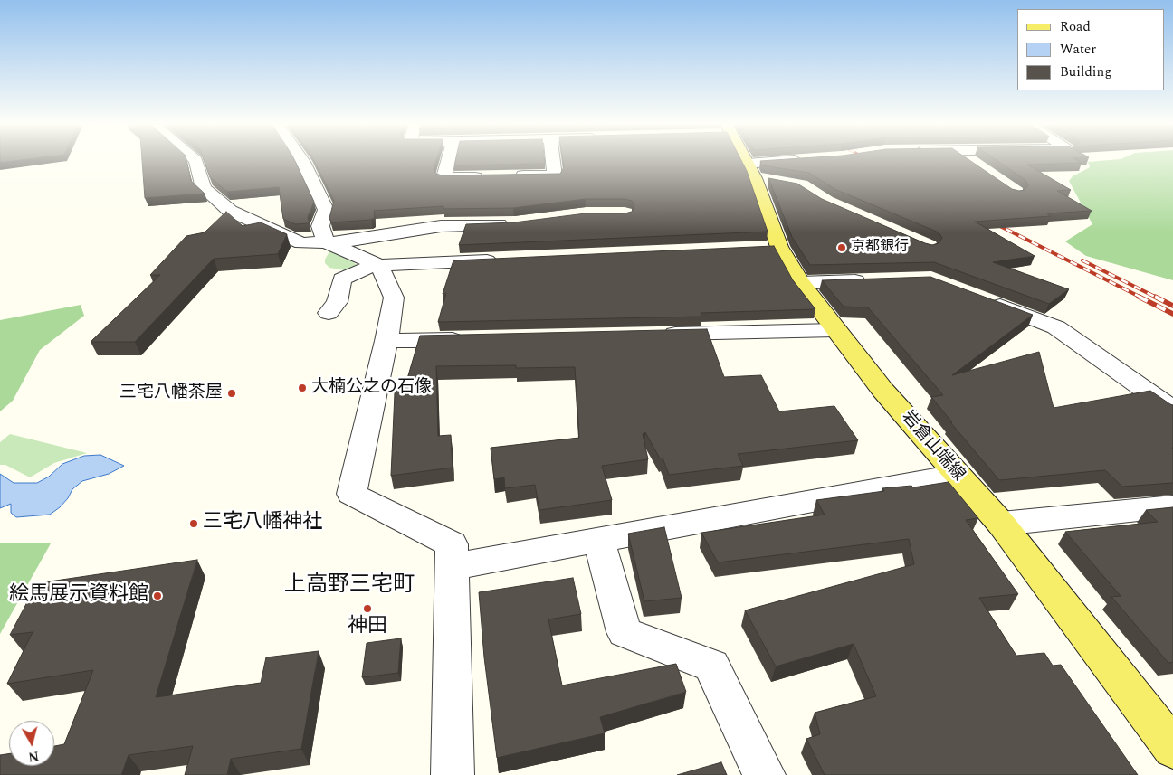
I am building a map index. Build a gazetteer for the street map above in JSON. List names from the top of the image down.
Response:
{
  "streets": {
    "main road": ["岩倉山端線"]
  },
  "districts": ["上高野三宅町"],
  "places": [
    "京都銀行",
    "大楠公之の石像",
    "三宅八幡茶屋",
    "三宅八幡神社",
    "絵馬展示資料館",
    "神田"
  ],
  "legend": ["Road", "Water", "Building"],
  "north": "bottom"
}
